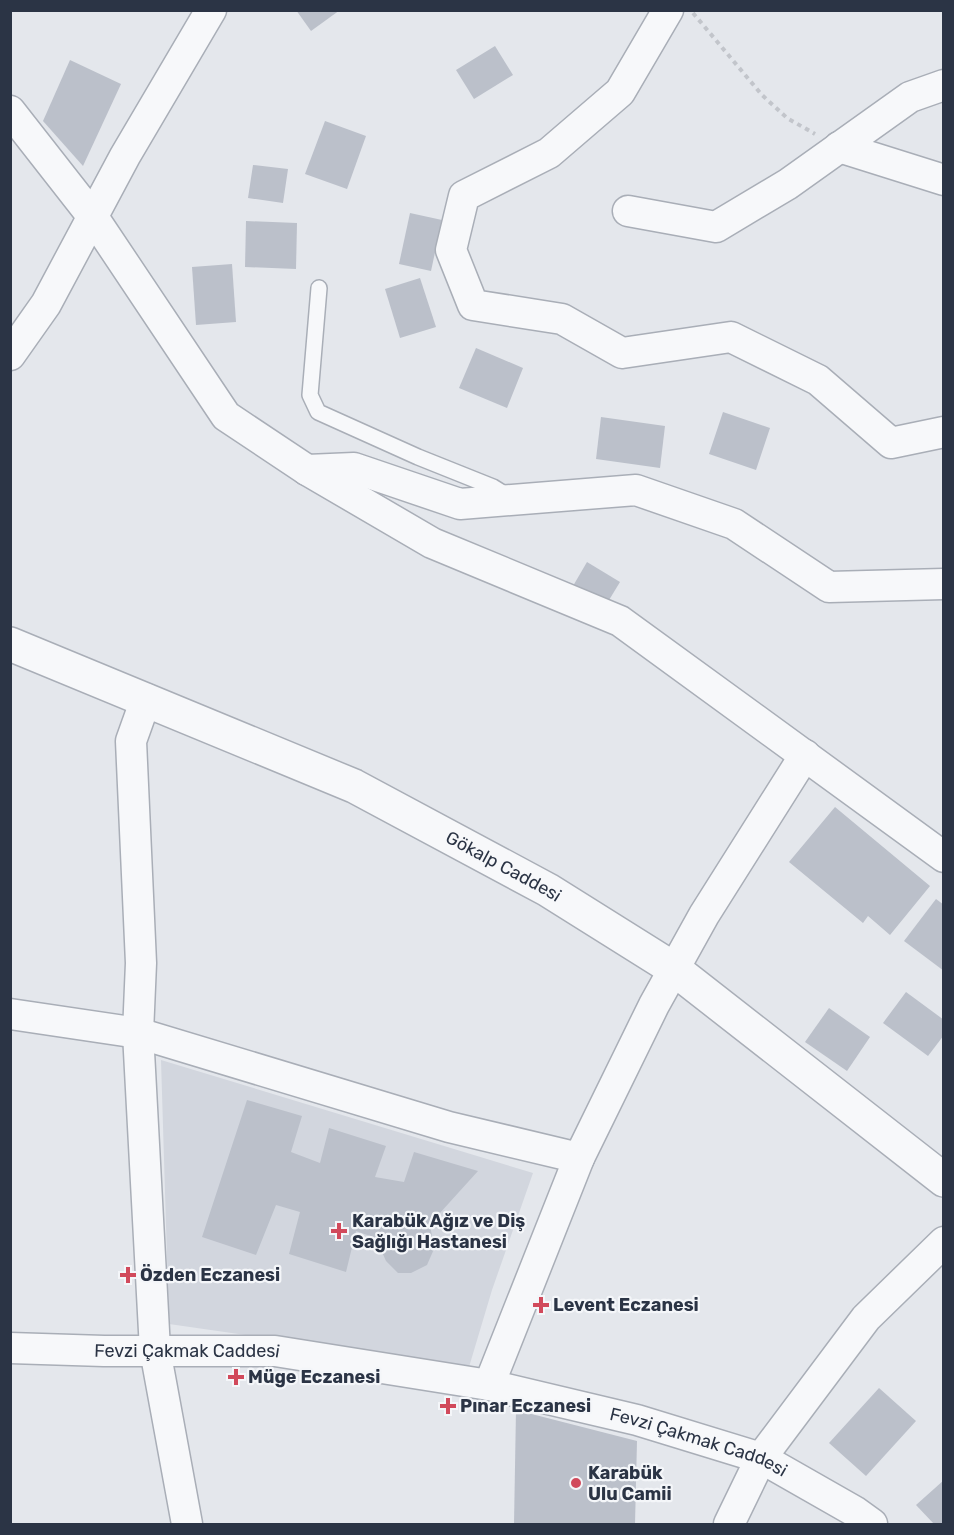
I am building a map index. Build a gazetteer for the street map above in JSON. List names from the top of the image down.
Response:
{
  "streets": {
    "street": ["Gökalp Caddesi", "Fevzi Çakmak Caddesi"]
  },
  "places": {
    "health": [
      "Karabük Ağız ve Diş Sağlığı Hastanesi",
      "Özden Eczanesi",
      "Levent Eczanesi",
      "Müge Eczanesi",
      "Pınar Eczanesi"
    ],
    "other": ["Karabük Ulu Camii"]
  }
}
